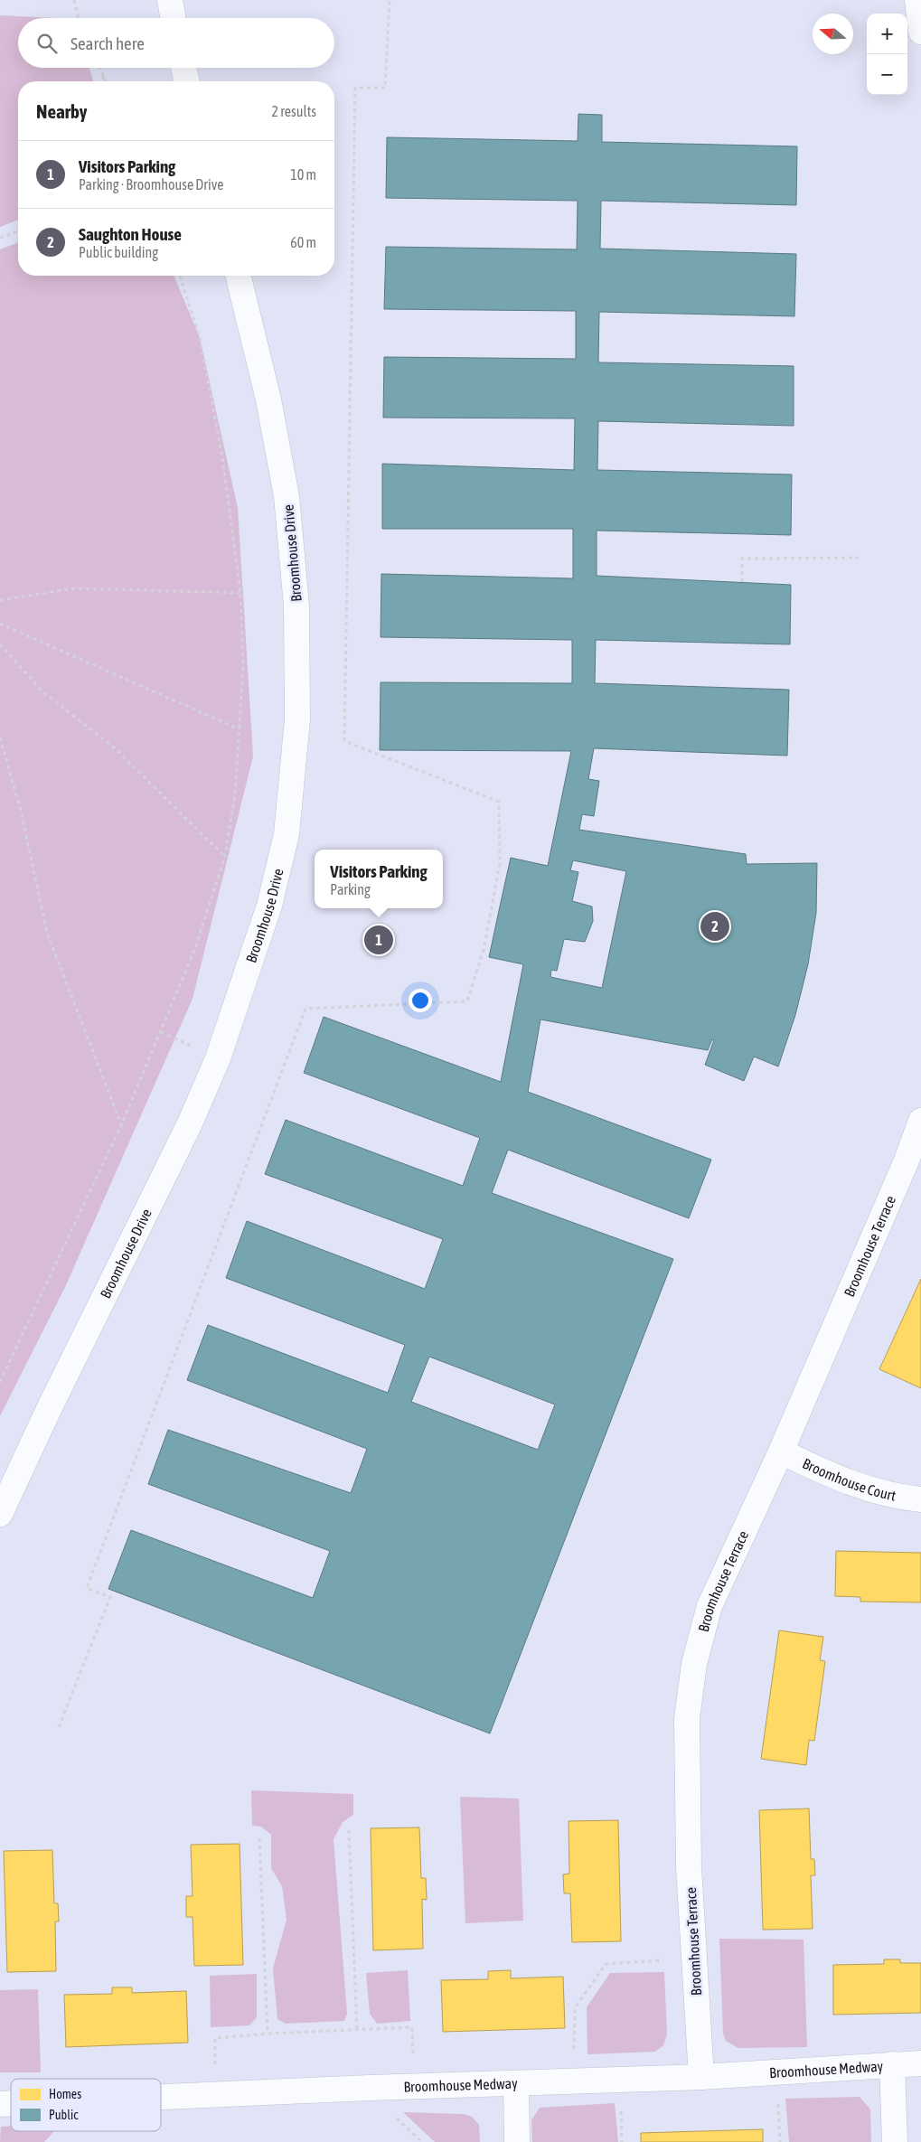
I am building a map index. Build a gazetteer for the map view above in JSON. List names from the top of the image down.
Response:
{
  "streets": {
    "street": [
      "Broomhouse Drive",
      "Broomhouse Terrace",
      "Broomhouse Court",
      "Broomhouse Medway"
    ]
  },
  "crossings": [
    ["Broomhouse Terrace", "Broomhouse Court"],
    ["Broomhouse Terrace", "Broomhouse Medway"]
  ],
  "legend": ["Homes", "Public"],
  "north": "left",
  "page": {
    "map_buttons": ["+", "−"],
    "search": "Search here",
    "heading": ["Nearby", "2 results"],
    "list": [
      {
        "mark": "1",
        "name": "Visitors Parking",
        "note": "Parking · Broomhouse Drive",
        "value": "10 m"
      },
      {
        "mark": "2",
        "name": "Saughton House",
        "note": "Public building",
        "value": "60 m"
      }
    ],
    "popup": ["Visitors Parking", "Parking"],
    "pins": ["2", "1"]
  }
}
